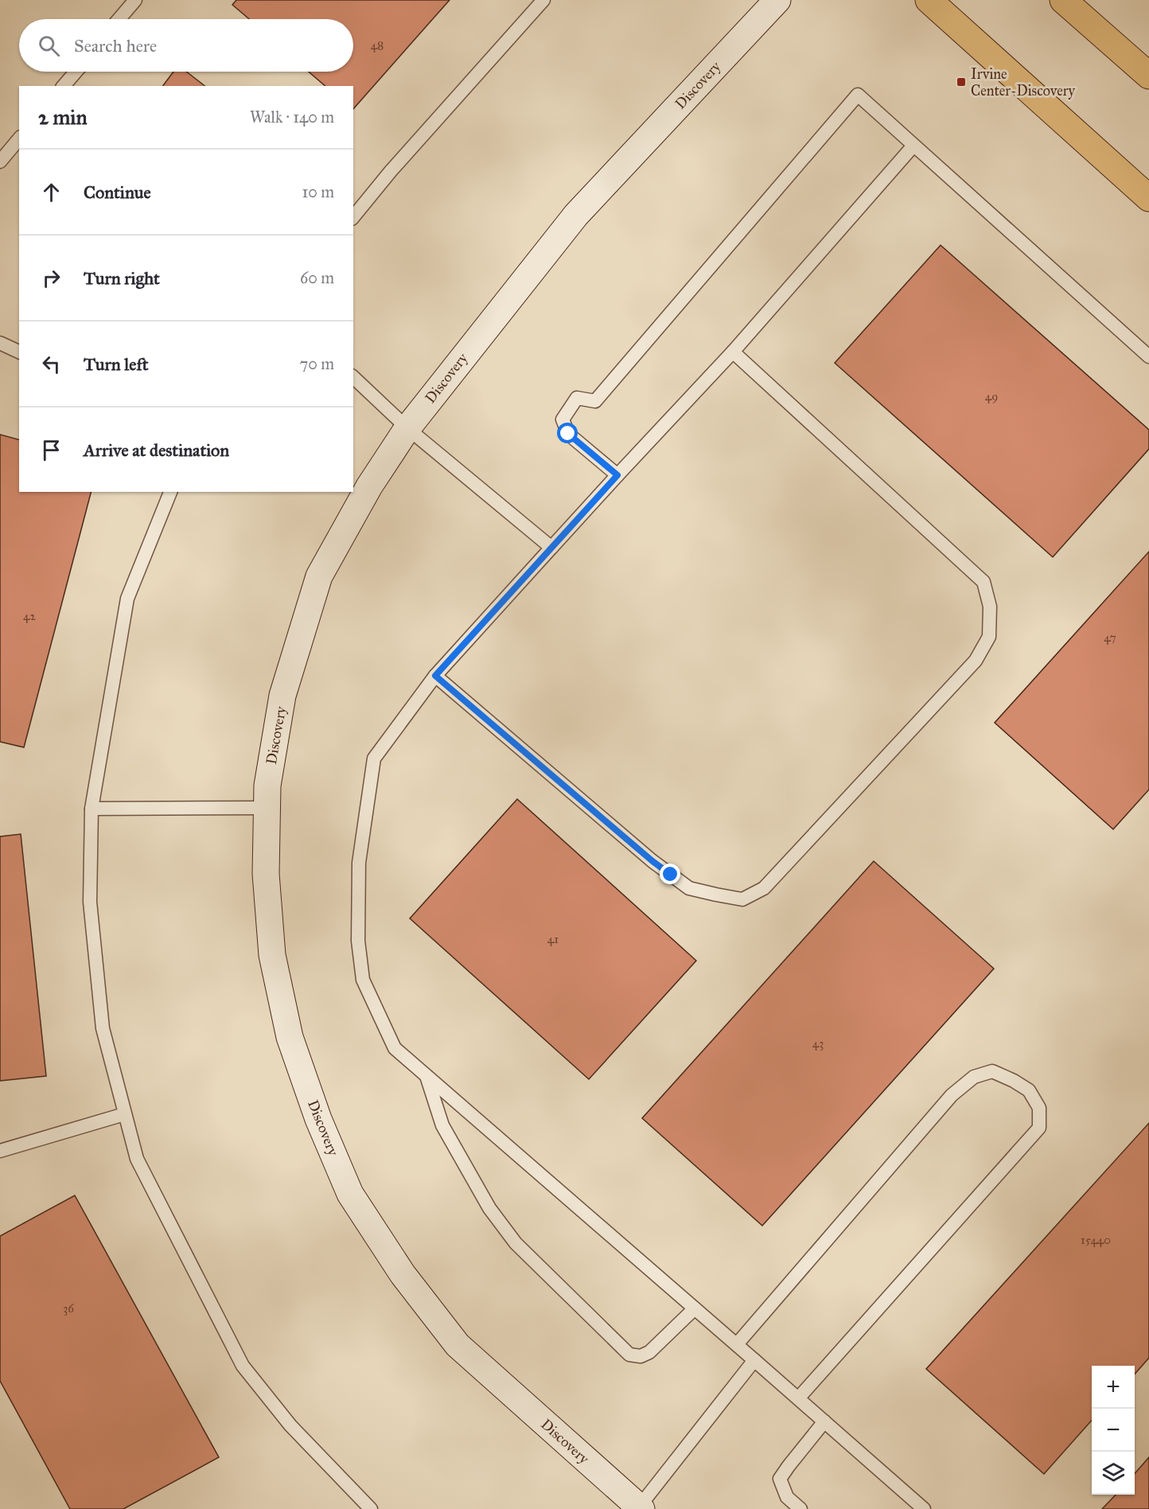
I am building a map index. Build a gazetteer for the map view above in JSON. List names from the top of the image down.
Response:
{
  "streets": {
    "street": ["Discovery"]
  },
  "places": {
    "transit": ["Irvine Center-Discovery"]
  },
  "house_numbers": [
    "48",
    "49",
    "42",
    "47",
    "41",
    "43",
    "15440",
    "36"
  ],
  "page": {
    "search": "Search here",
    "heading": ["2 min", "Walk · 140 m"],
    "list": [
      ["Continue", "10 m"],
      ["Turn right", "60 m"],
      ["Turn left", "70 m"],
      "Arrive at destination"
    ],
    "map_buttons": ["+", "−"]
  }
}
